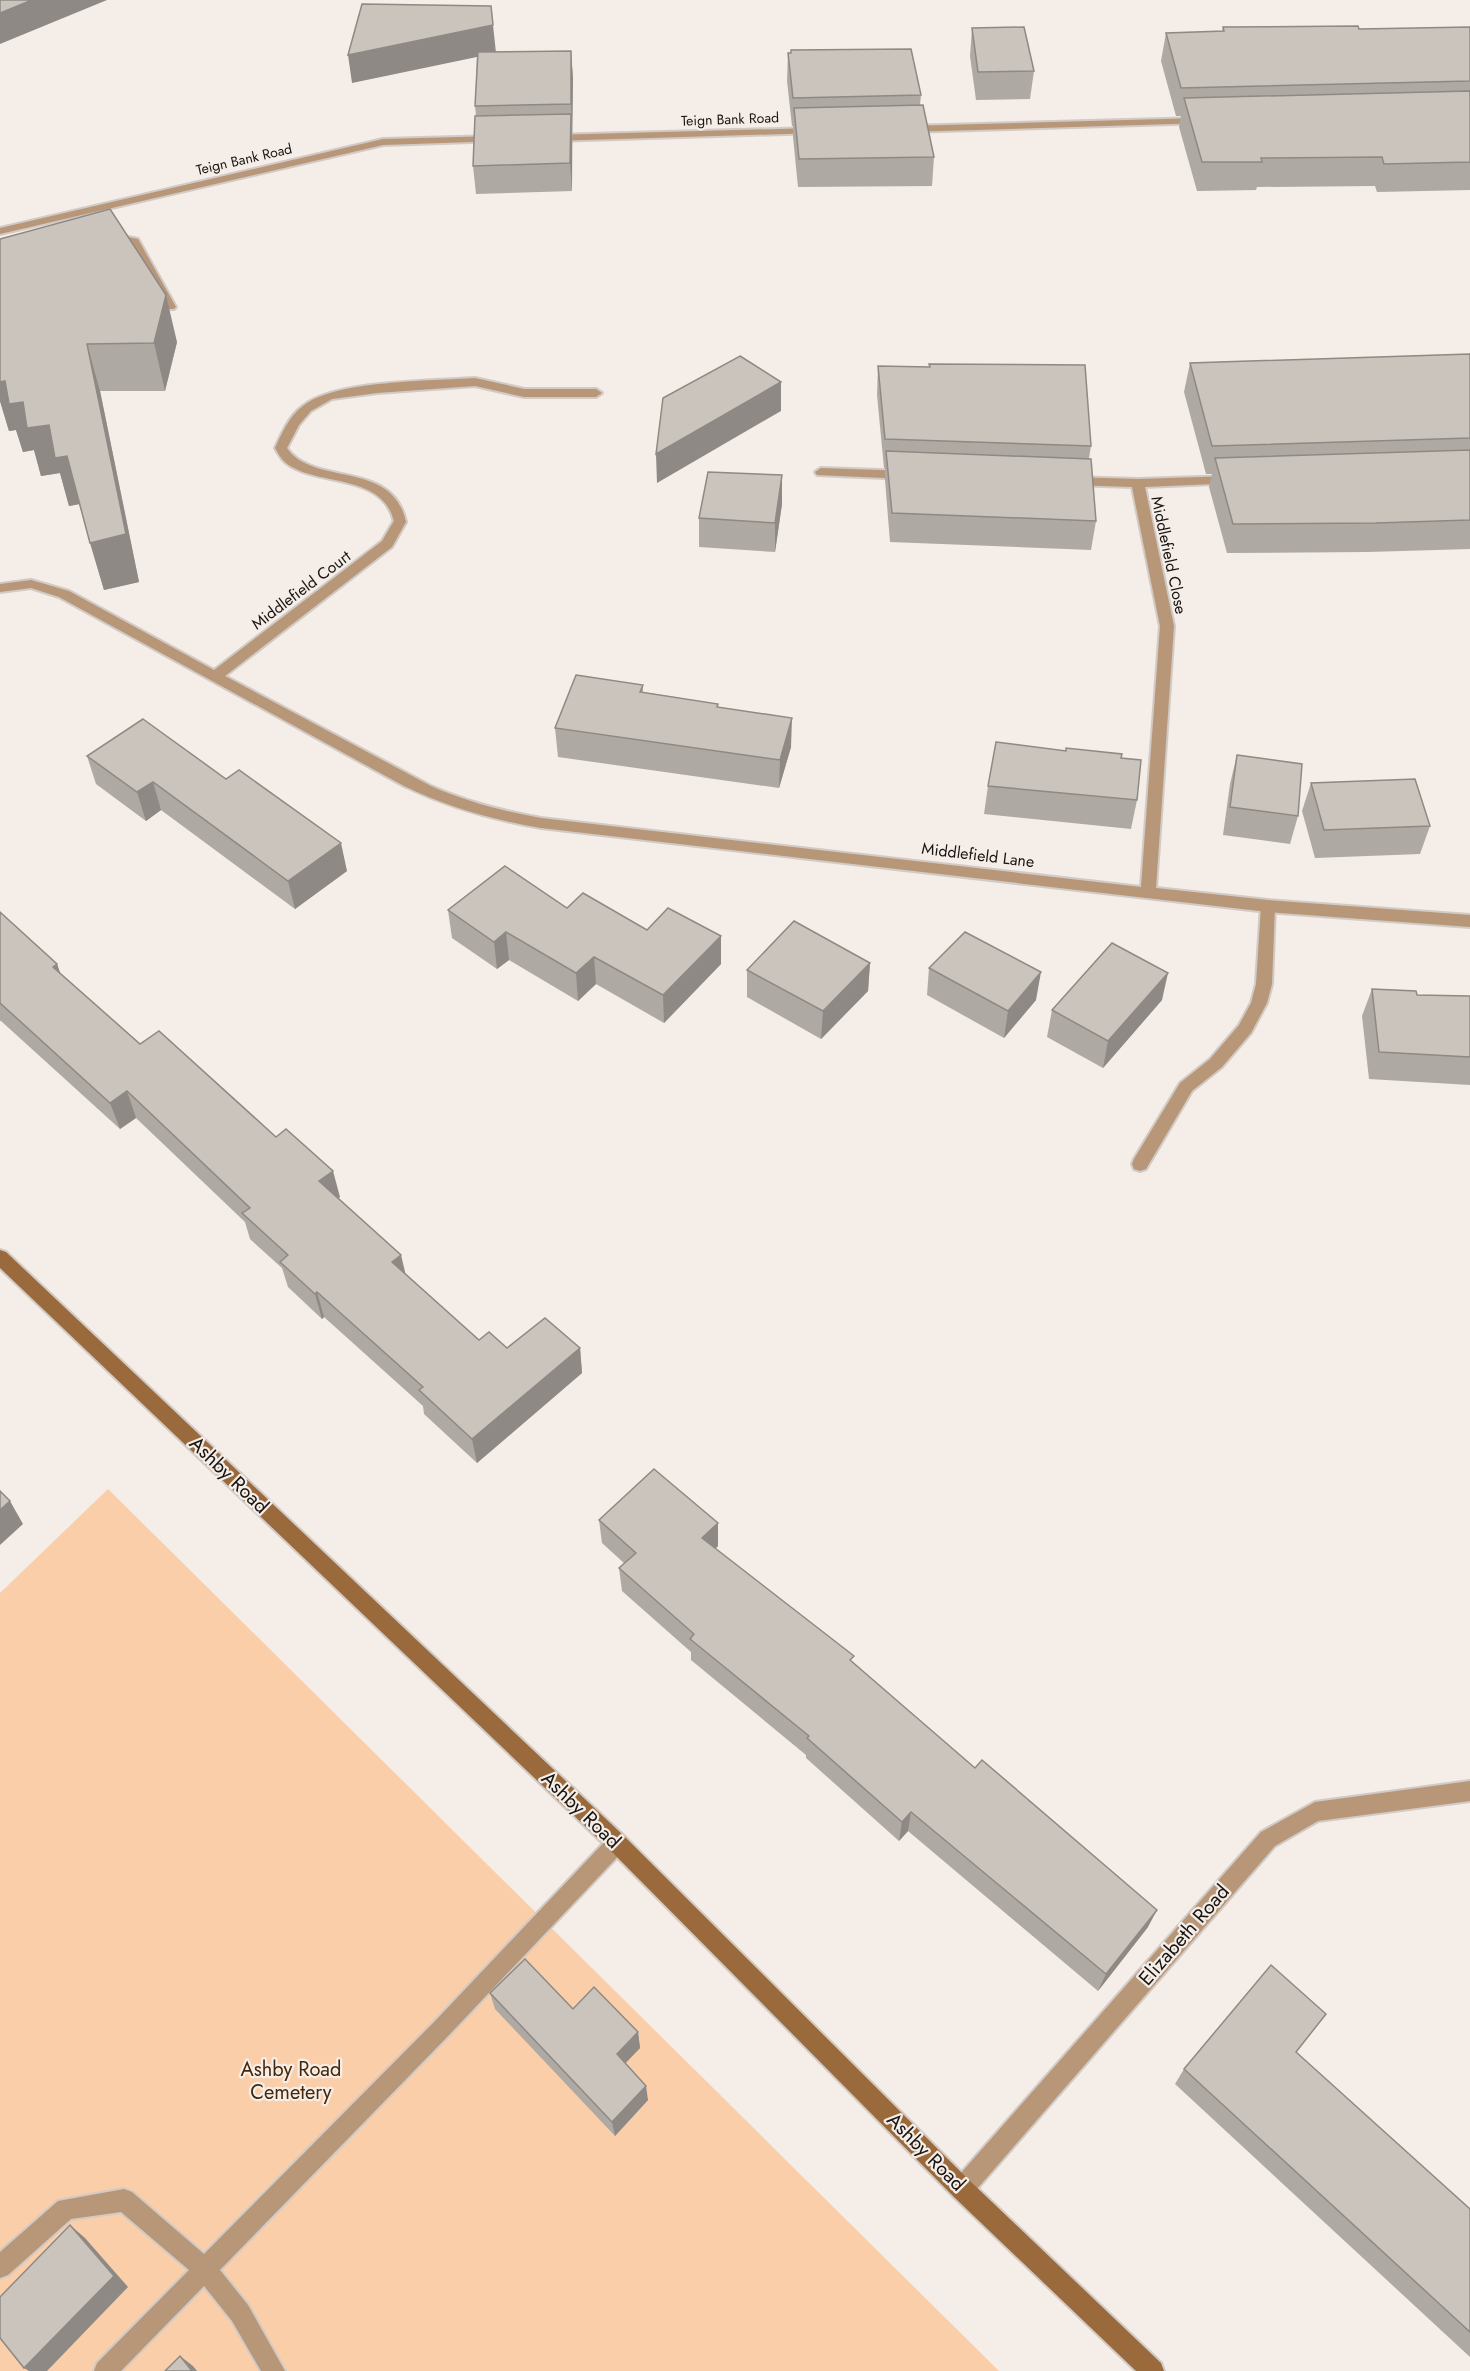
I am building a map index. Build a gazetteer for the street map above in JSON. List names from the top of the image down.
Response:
{
  "streets": {
    "main road": ["Ashby Road"],
    "street": [
      "Teign Bank Road",
      "Middlefield Close",
      "Middlefield Court",
      "Middlefield Lane",
      "Elizabeth Road"
    ]
  },
  "crossings": [
    ["Middlefield Close", "Middlefield Lane"],
    ["Middlefield Court", "Middlefield Lane"],
    ["Ashby Road", "Elizabeth Road"]
  ],
  "parks": ["Ashby Road Cemetery"]
}
